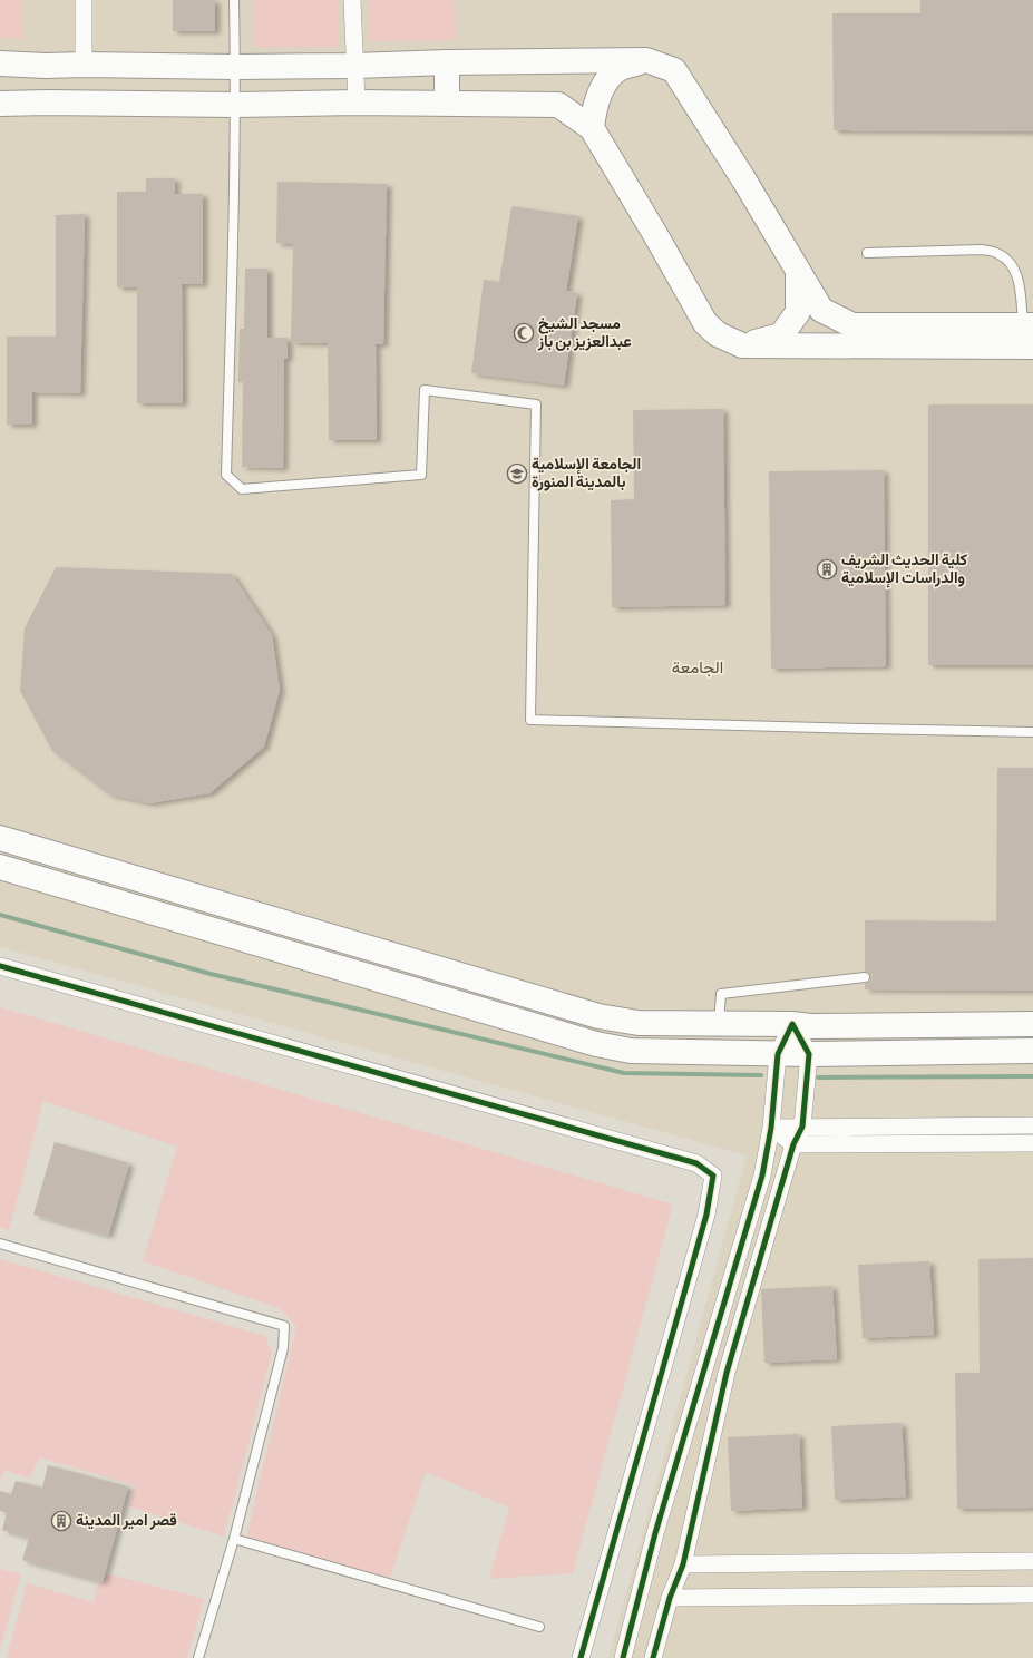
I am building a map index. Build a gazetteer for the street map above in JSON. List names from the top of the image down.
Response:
{
  "districts": ["الجامعة"],
  "places": {
    "mosque": ["مسجد الشيخ عبدالعزيز بن باز"],
    "school or university": ["الجامعة الإسلامية بالمدينة المنورة"],
    "building": ["كلية الحديث الشريف والدراسات الإسلامية", "قصر امير المدينة"]
  }
}
